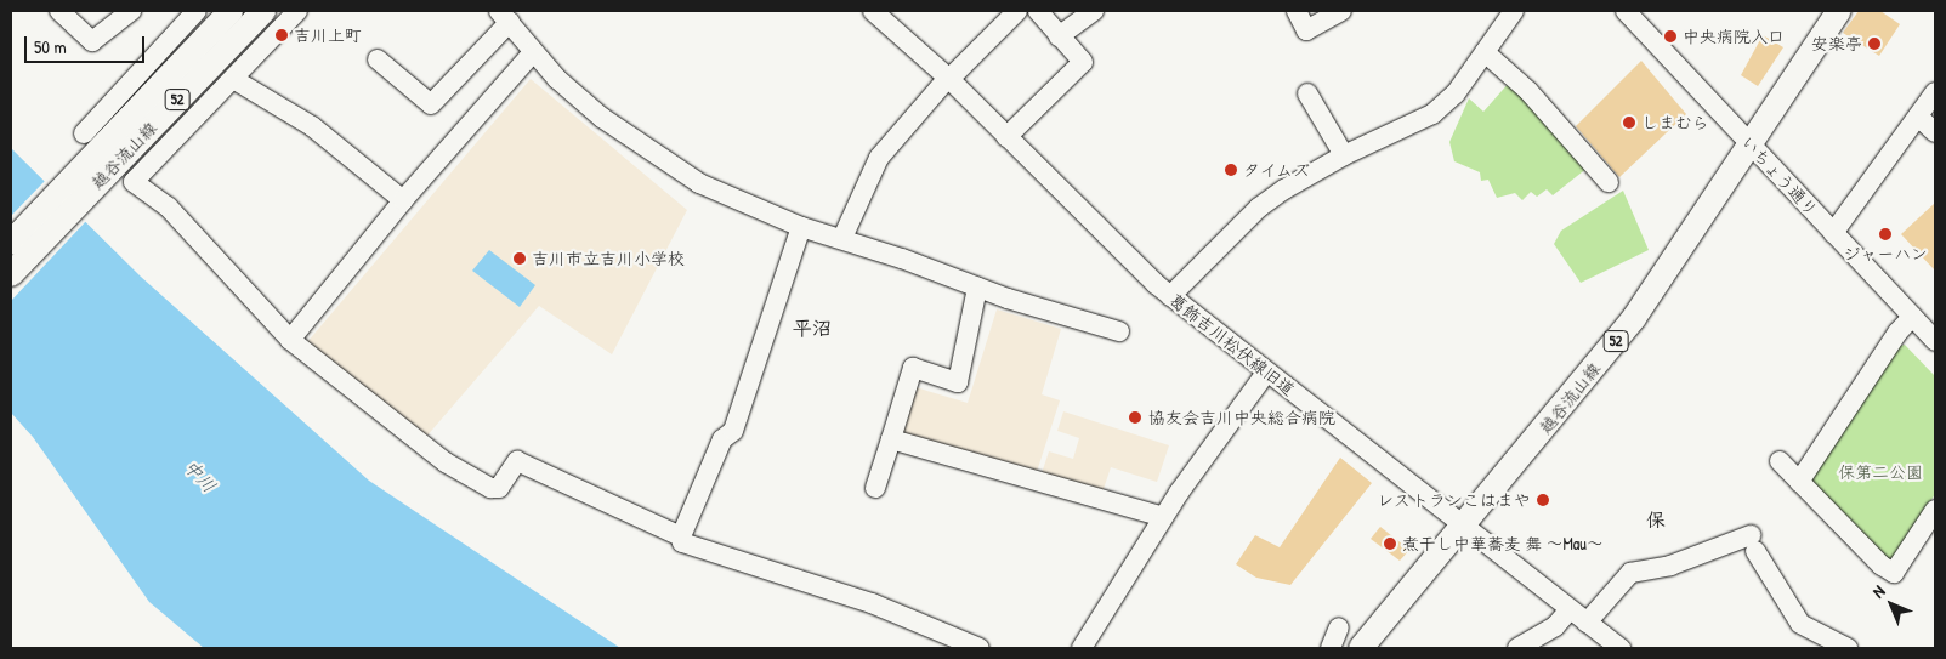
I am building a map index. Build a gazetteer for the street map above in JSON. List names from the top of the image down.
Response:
{
  "streets": {
    "main road": ["52", "越谷流山線"],
    "street": ["いちょう通り", "葛飾吉川松伏線旧道"]
  },
  "crossings": [
    ["52", "越谷流山線"],
    ["越谷流山線", "いちょう通り"],
    ["越谷流山線", "葛飾吉川松伏線旧道"]
  ],
  "districts": ["平沼", "保"],
  "water": ["中川"],
  "parks": ["保第二公園"],
  "places": [
    "吉川上町",
    "中央病院入口",
    "安楽亭",
    "しまむら",
    "タイムズ",
    "ジャーハン",
    "吉川市立吉川小学校",
    "協友会吉川中央総合病院",
    "レストランこはまや",
    "煮干し中華蕎麦 舞 〜Mau〜"
  ],
  "scale_bar": "50 m",
  "north": "top left"
}
